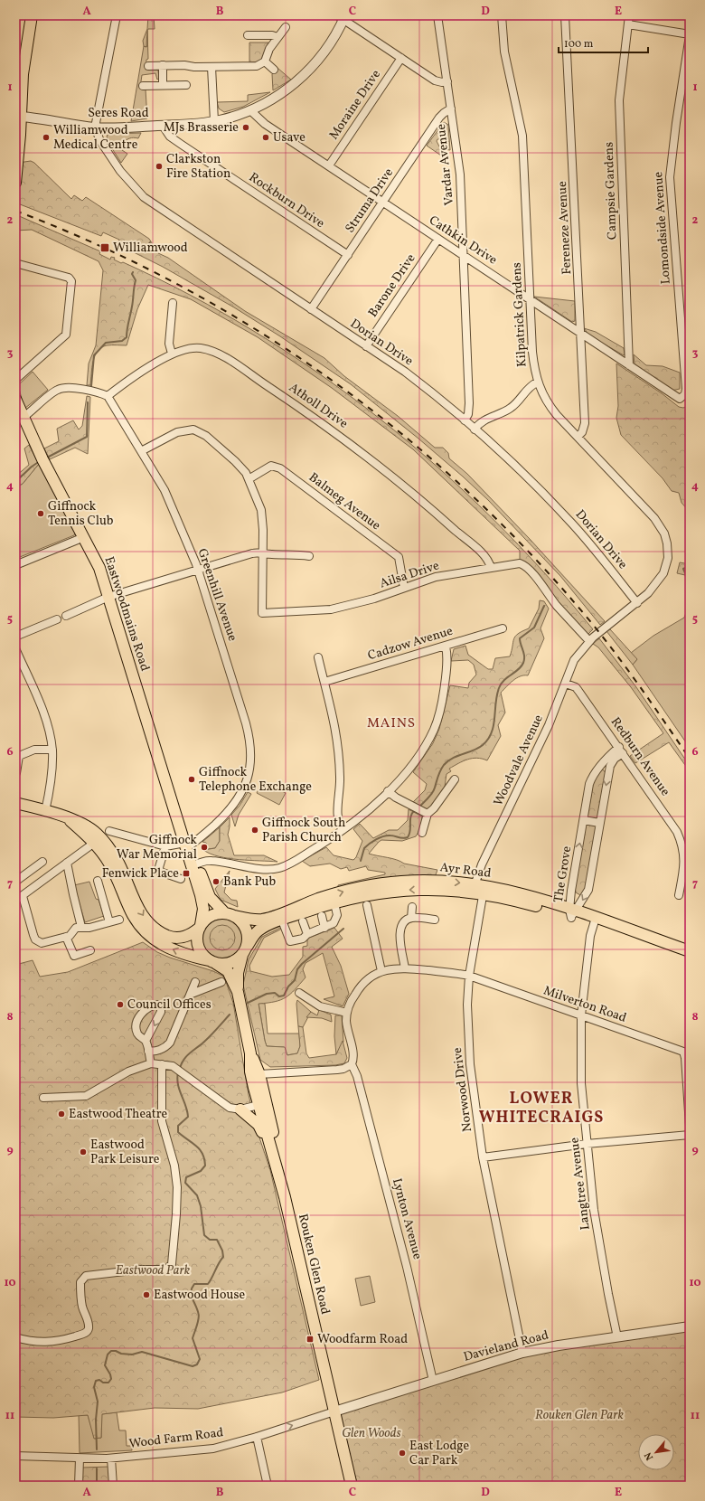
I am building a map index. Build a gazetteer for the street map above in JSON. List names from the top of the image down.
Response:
{
  "streets": {
    "main road": ["Eastwoodmains Road", "Ayr Road", "Rouken Glen Road"],
    "street": [
      "Moraine Drive",
      "Seres Road",
      "Vardar Avenue",
      "Campsie Gardens",
      "Rockburn Drive",
      "Struma Drive",
      "Fereneze Avenue",
      "Lomondside Avenue",
      "Cathkin Drive",
      "Barone Drive",
      "Kilpatrick Gardens",
      "Dorian Drive",
      "Atholl Drive",
      "Balmeg Avenue",
      "Ailsa Drive",
      "Greenhill Avenue",
      "Cadzow Avenue",
      "Redburn Avenue",
      "Woodvale Avenue",
      "The Grove",
      "Milverton Road",
      "Norwood Drive",
      "Langtree Avenue",
      "Lynton Avenue",
      "Davieland Road",
      "Wood Farm Road"
    ]
  },
  "crossings": [
    ["Moraine Drive", "Cathkin Drive"],
    ["Seres Road", "Rockburn Drive"],
    ["Seres Road", "Cathkin Drive"],
    ["Seres Road", "Dorian Drive"],
    ["Vardar Avenue", "Struma Drive"],
    ["Vardar Avenue", "Cathkin Drive"],
    ["Vardar Avenue", "Dorian Drive"],
    ["Campsie Gardens", "Cathkin Drive"],
    ["Rockburn Drive", "Struma Drive"],
    ["Struma Drive", "Cathkin Drive"],
    ["Struma Drive", "Dorian Drive"],
    ["Fereneze Avenue", "Cathkin Drive"],
    ["Fereneze Avenue", "Kilpatrick Gardens"],
    ["Lomondside Avenue", "Cathkin Drive"],
    ["Cathkin Drive", "Barone Drive"],
    ["Cathkin Drive", "Kilpatrick Gardens"],
    ["Barone Drive", "Dorian Drive"],
    ["Kilpatrick Gardens", "Dorian Drive"],
    ["Kilpatrick Gardens", "Ailsa Drive"],
    ["Kilpatrick Gardens", "Woodvale Avenue"],
    ["Atholl Drive", "Ailsa Drive"],
    ["Atholl Drive", "Greenhill Avenue"],
    ["Balmeg Avenue", "Ailsa Drive"],
    ["Ailsa Drive", "Greenhill Avenue"],
    ["Ailsa Drive", "Woodvale Avenue"],
    ["Greenhill Avenue", "Eastwoodmains Road"],
    ["Eastwoodmains Road", "Ayr Road"],
    ["Eastwoodmains Road", "Rouken Glen Road"],
    ["Redburn Avenue", "Woodvale Avenue"],
    ["Redburn Avenue", "The Grove"],
    ["Woodvale Avenue", "Ayr Road"],
    ["Woodvale Avenue", "Norwood Drive"],
    ["Ayr Road", "The Grove"],
    ["Ayr Road", "Norwood Drive"],
    ["Ayr Road", "Langtree Avenue"],
    ["Ayr Road", "Rouken Glen Road"],
    ["Milverton Road", "Norwood Drive"],
    ["Milverton Road", "Langtree Avenue"],
    ["Milverton Road", "Lynton Avenue"],
    ["Norwood Drive", "Davieland Road"],
    ["Langtree Avenue", "Davieland Road"],
    ["Lynton Avenue", "Davieland Road"],
    ["Rouken Glen Road", "Davieland Road"],
    ["Rouken Glen Road", "Wood Farm Road"],
    ["Davieland Road", "Wood Farm Road"]
  ],
  "districts": ["MAINS", "LOWER WHITECRAIGS"],
  "parks": ["Eastwood Park", "Rouken Glen Park", "Glen Woods"],
  "places": {
    "other": [
      "MJs Brasserie",
      "Williamwood Medical Centre",
      "Usave",
      "Clarkston Fire Station",
      "Giffnock Tennis Club",
      "Giffnock Telephone Exchange",
      "Giffnock South Parish Church",
      "Giffnock War Memorial",
      "Bank Pub",
      "Council Offices",
      "Eastwood Theatre",
      "Eastwood Park Leisure",
      "Eastwood House",
      "East Lodge Car Park"
    ],
    "transit": ["Williamwood", "Fenwick Place", "Woodfarm Road"]
  },
  "scale_bar": "100 m",
  "north": "bottom left",
  "grid": {
    "columns": [
      "A",
      "B",
      "C",
      "D",
      "E"
    ],
    "rows": [
      "1",
      "2",
      "3",
      "4",
      "5",
      "6",
      "7",
      "8",
      "9",
      "10",
      "11"
    ]
  }
}
